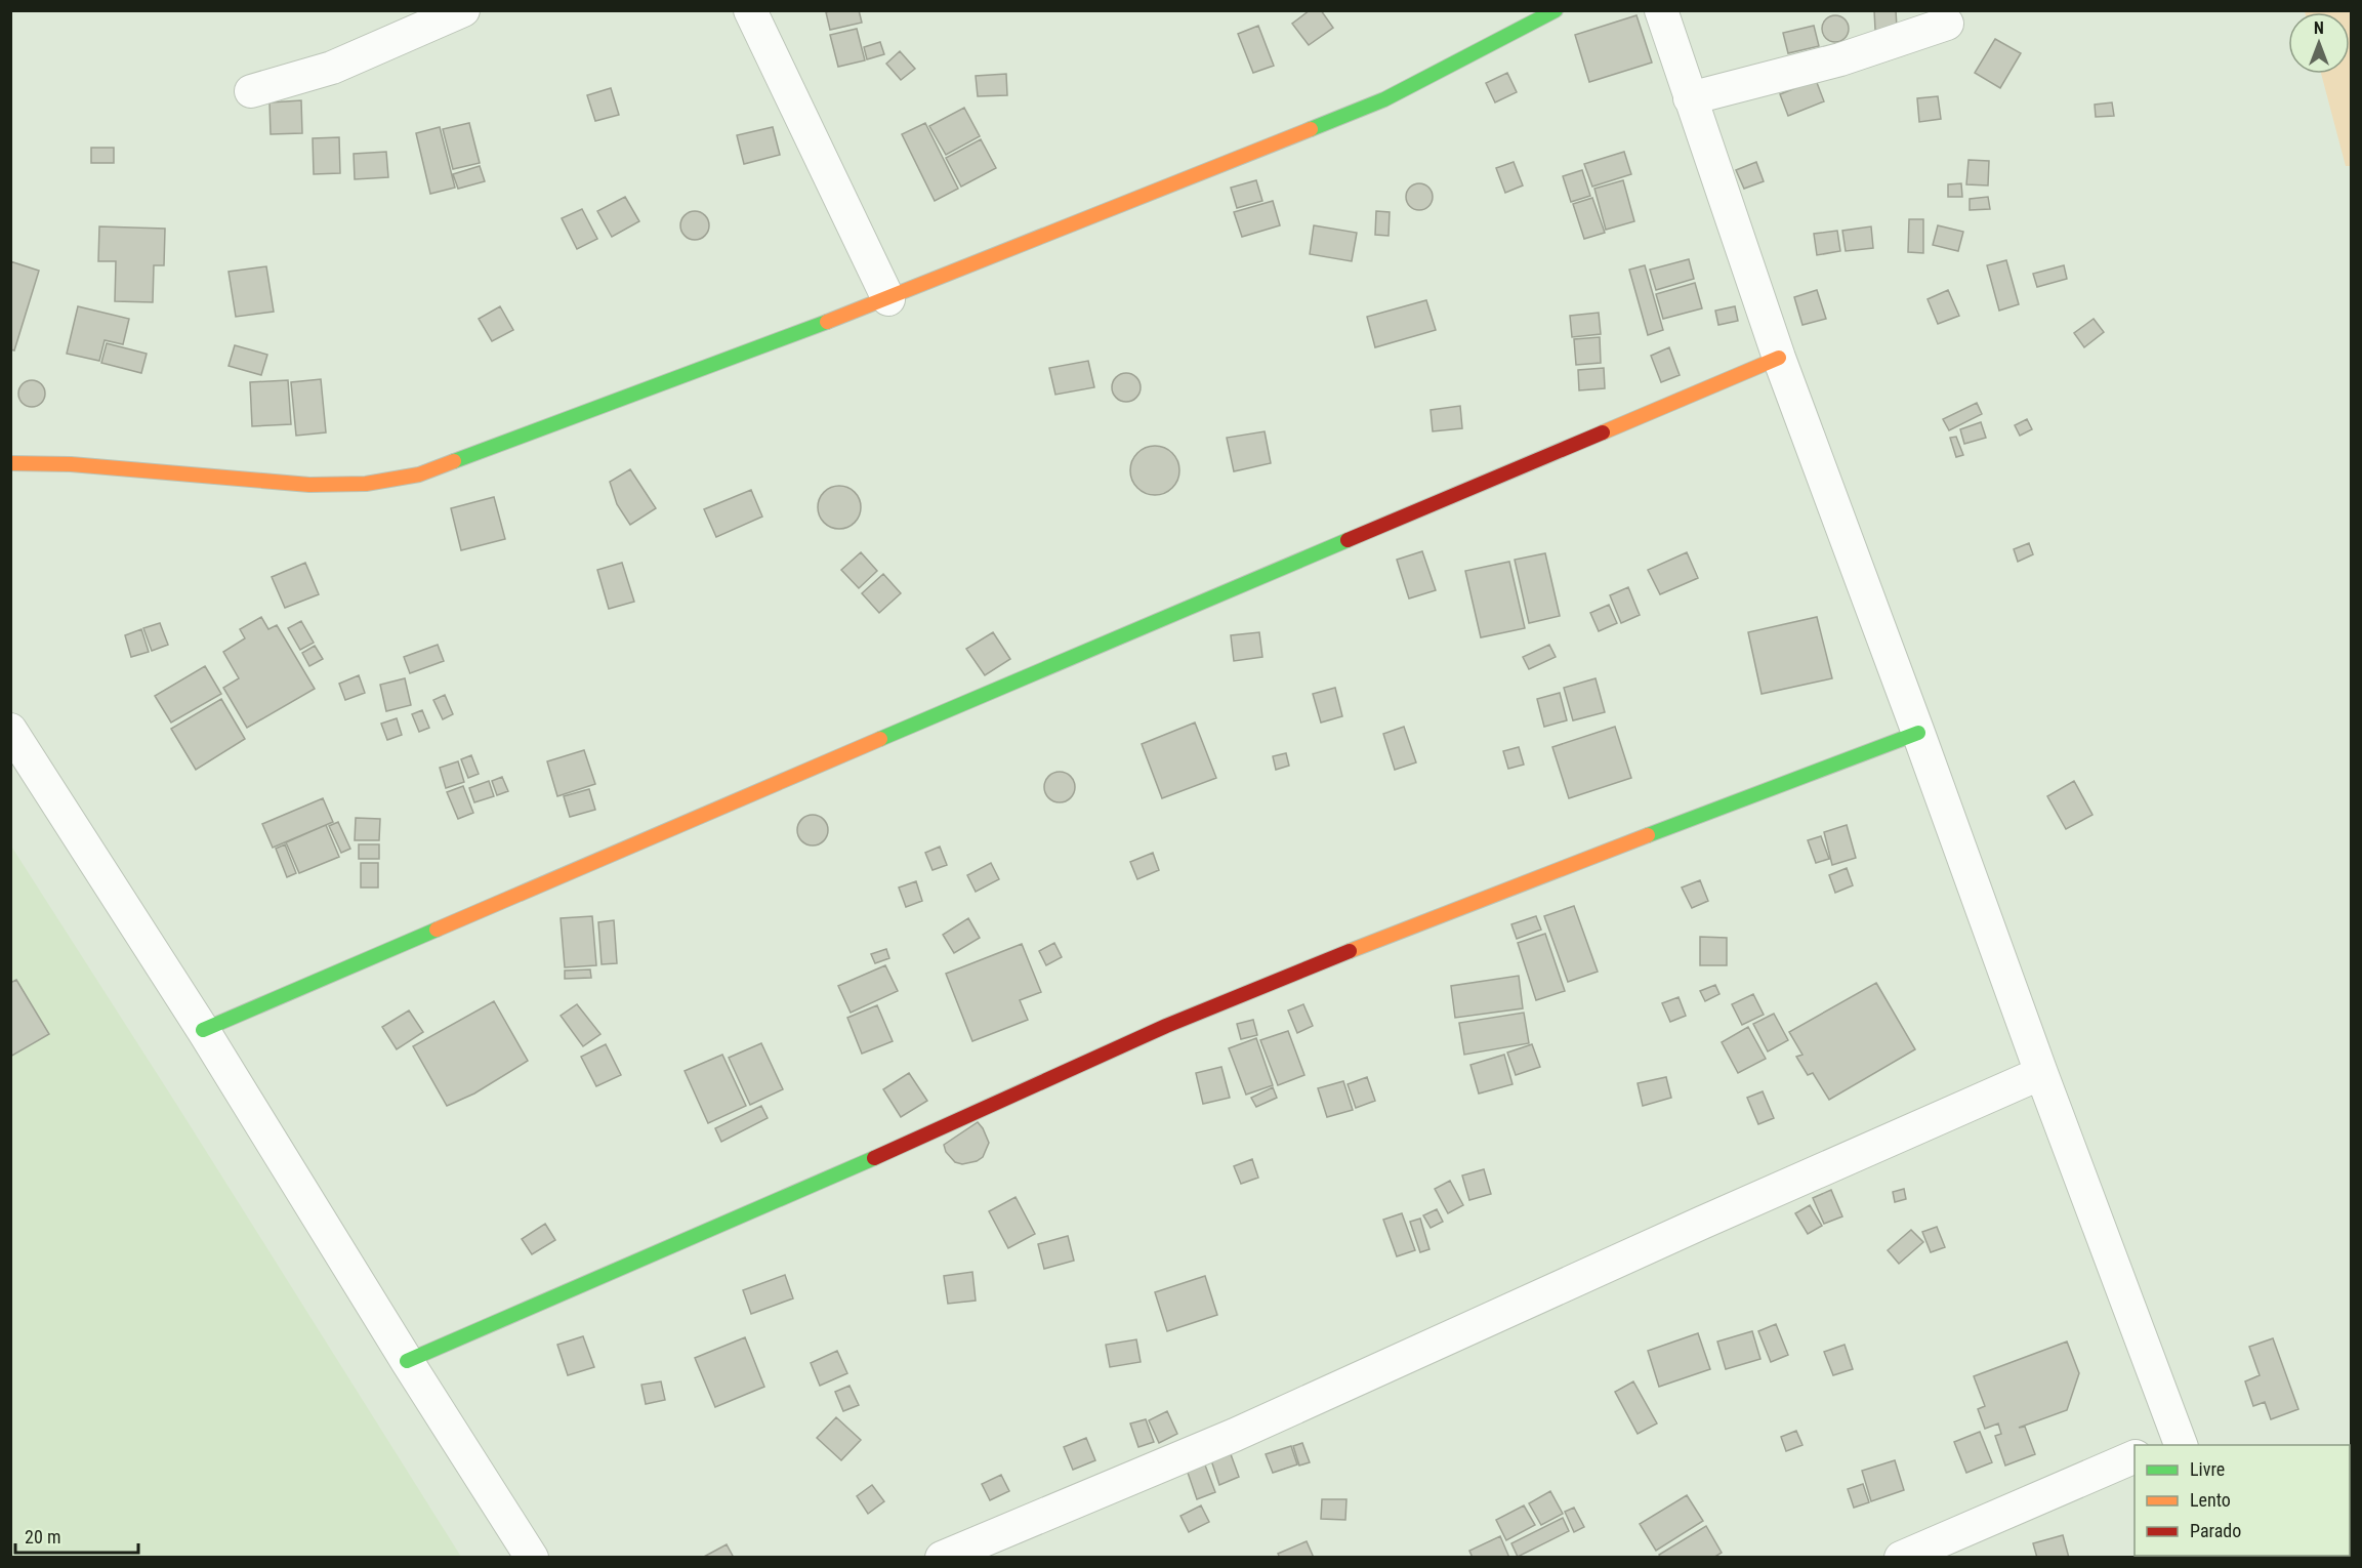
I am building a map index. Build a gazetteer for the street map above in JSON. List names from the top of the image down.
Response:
{
  "legend": ["Livre", "Lento", "Parado"],
  "scale_bar": "20 m",
  "north": "top"
}
